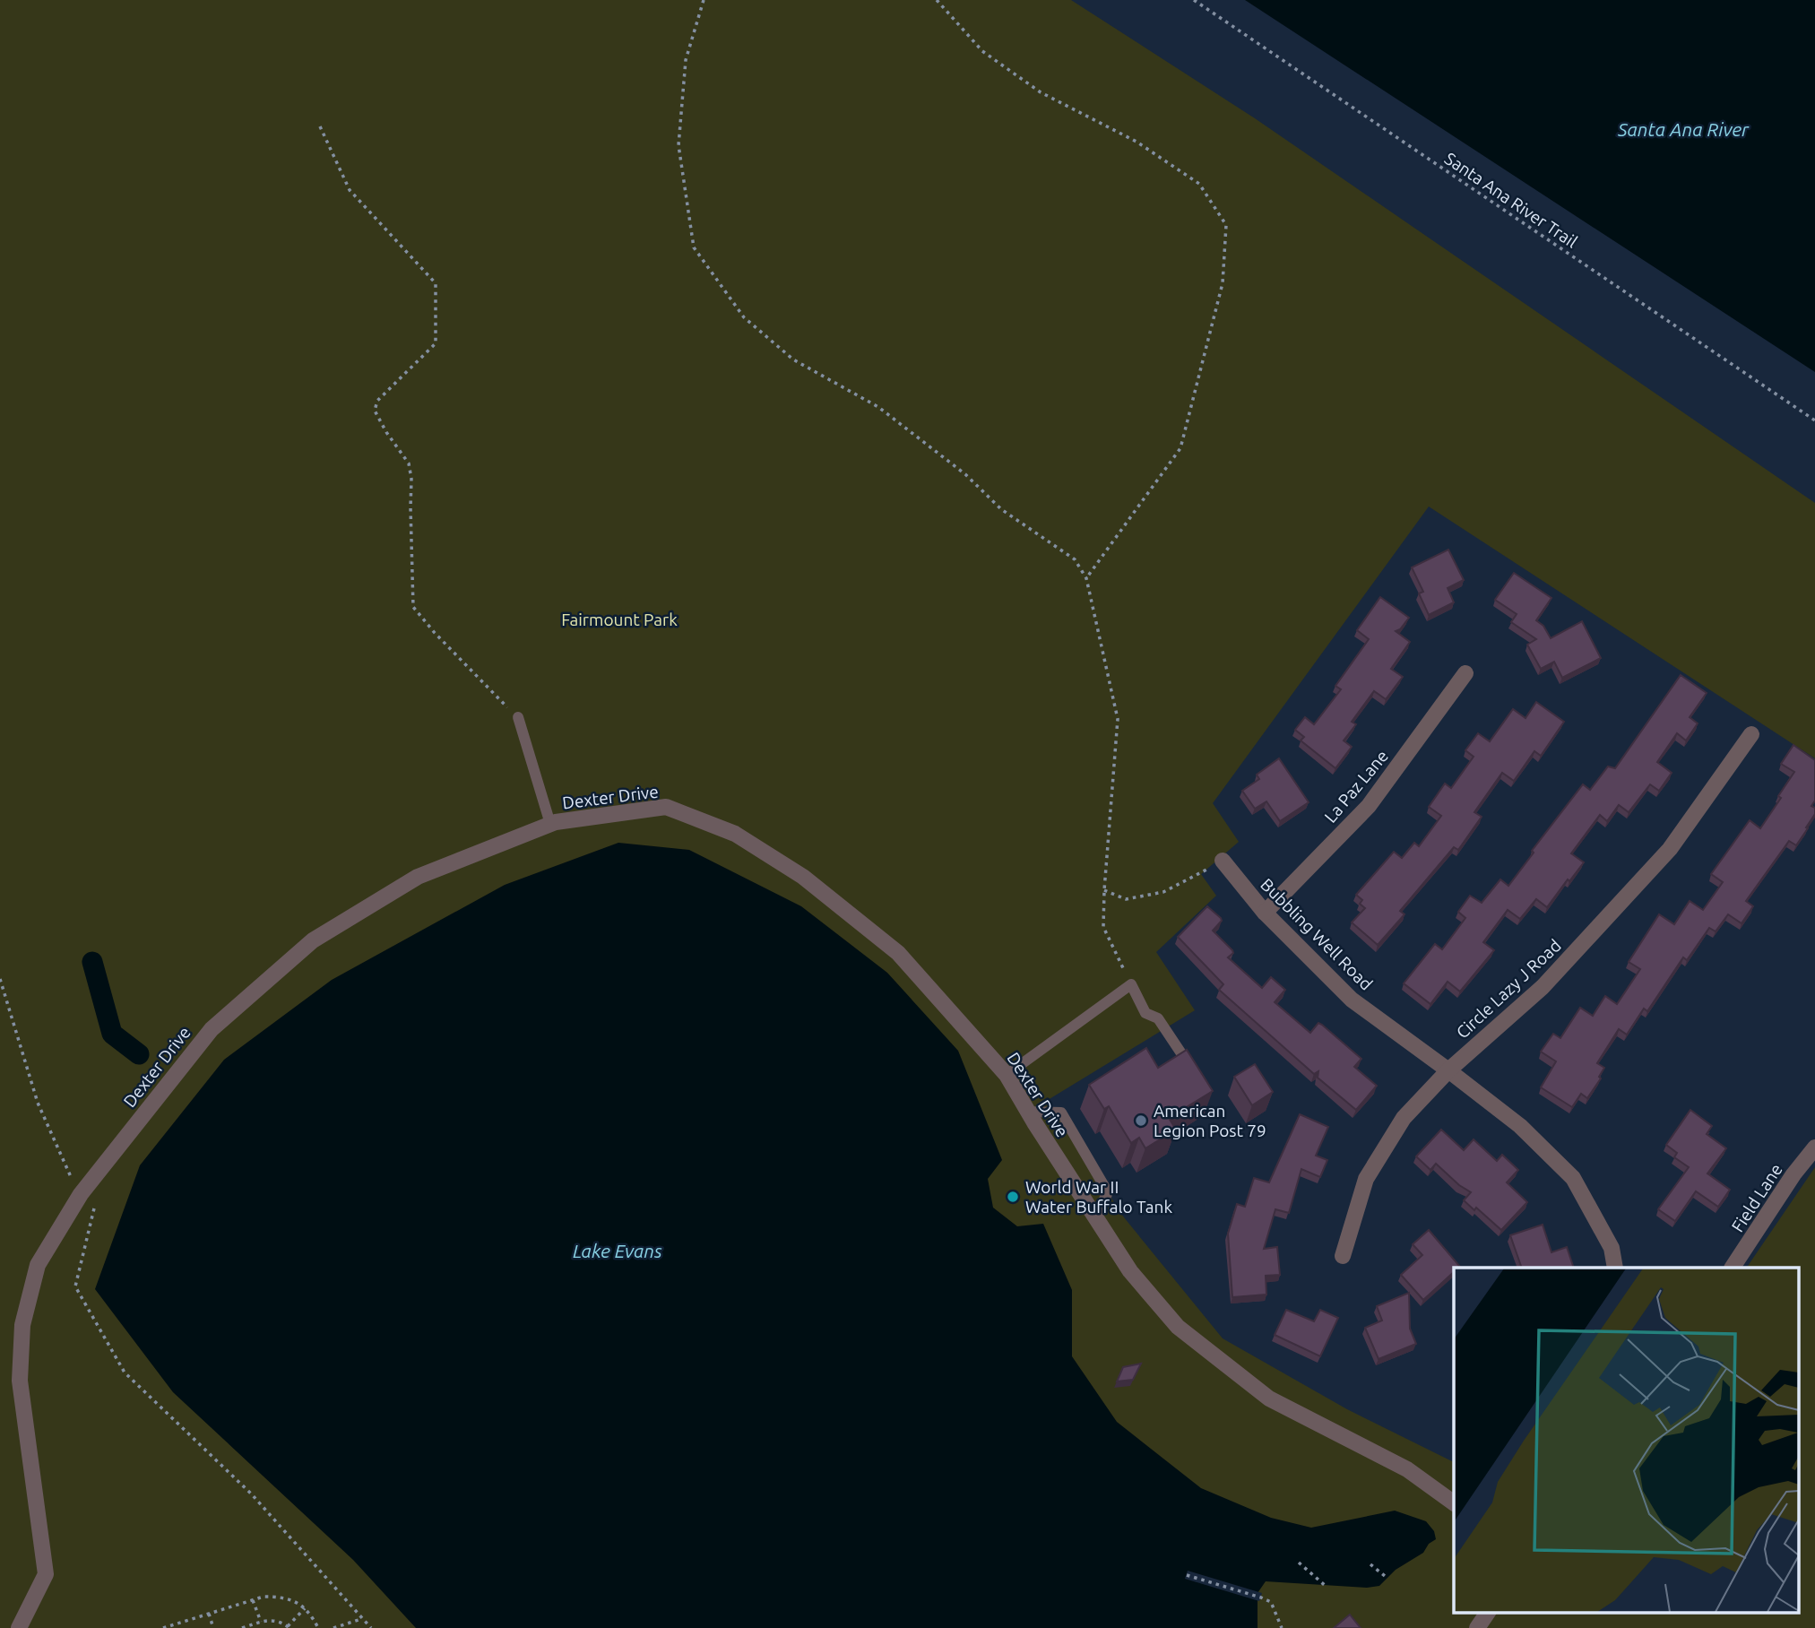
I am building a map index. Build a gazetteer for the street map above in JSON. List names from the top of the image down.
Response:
{
  "streets": {
    "street": [
      "La Paz Lane",
      "Dexter Drive",
      "Bubbling Well Road",
      "Circle Lazy J Road",
      "Field Lane"
    ],
    "path": ["Santa Ana River Trail"]
  },
  "crossings": [
    ["La Paz Lane", "Bubbling Well Road"],
    ["Bubbling Well Road", "Circle Lazy J Road"]
  ],
  "water": ["Santa Ana River", "Lake Evans"],
  "parks": ["Fairmount Park"],
  "places": ["American Legion Post 79", "World War II Water Buffalo Tank"]
}
